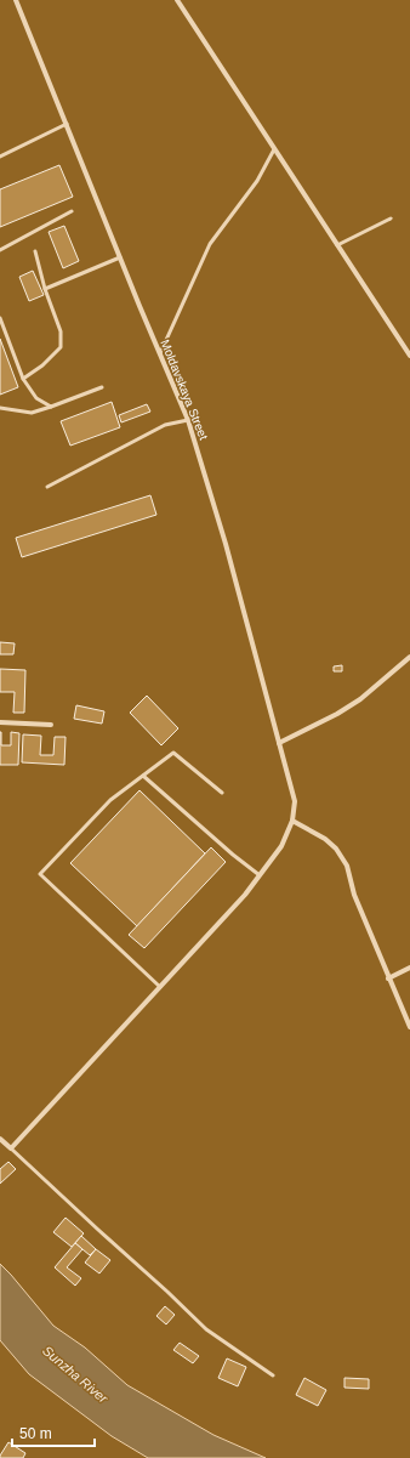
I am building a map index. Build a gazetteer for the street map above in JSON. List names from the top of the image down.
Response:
{
  "streets": {
    "street": ["Moldavskaya Street"]
  },
  "water": ["Sunzha River"],
  "scale_bar": "50 m"
}
